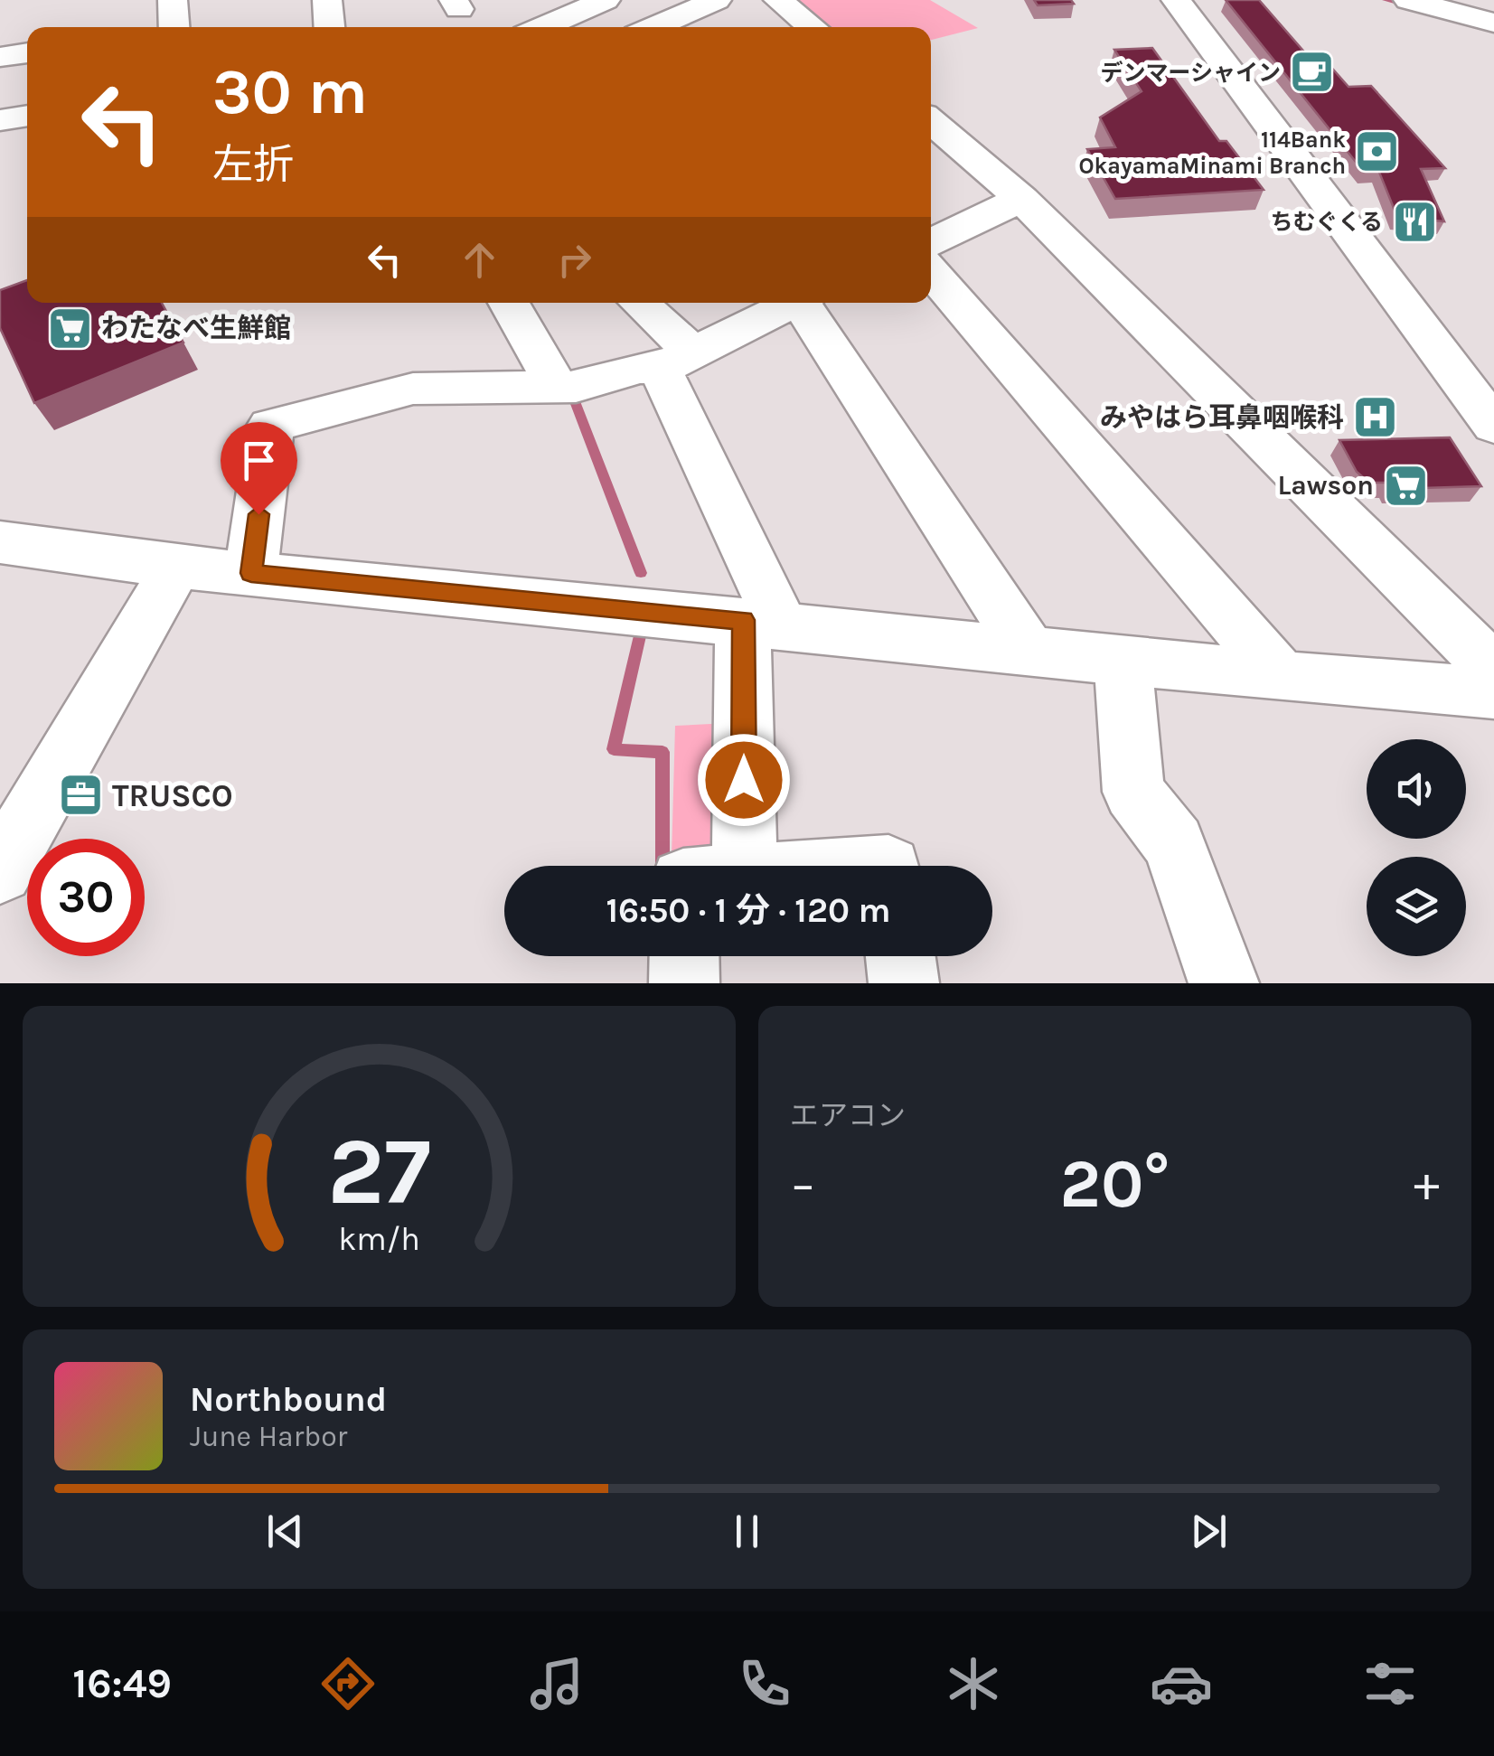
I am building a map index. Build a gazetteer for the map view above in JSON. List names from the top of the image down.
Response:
{
  "places": {
    "cafe": ["デンマーシャイン"],
    "bank": ["114Bank OkayamaMinami Branch"],
    "restaurant": ["ちむぐくる"],
    "supermarket": ["わたなべ生鮮館", "Lawson"],
    "hospital": ["みやはら耳鼻咽喉科"],
    "office": ["TRUSCO"]
  },
  "page": {
    "turn": ["30 m", "左折"],
    "limit": "30",
    "trip": "16:50 · 1 分 · 120 m",
    "tile": "エアコン",
    "heat": ["−", "20°", "+"],
    "song": ["Northbound", "June Harbor"],
    "tabs": "16:49",
    "gauge": ["27", "km/h"]
  }
}
